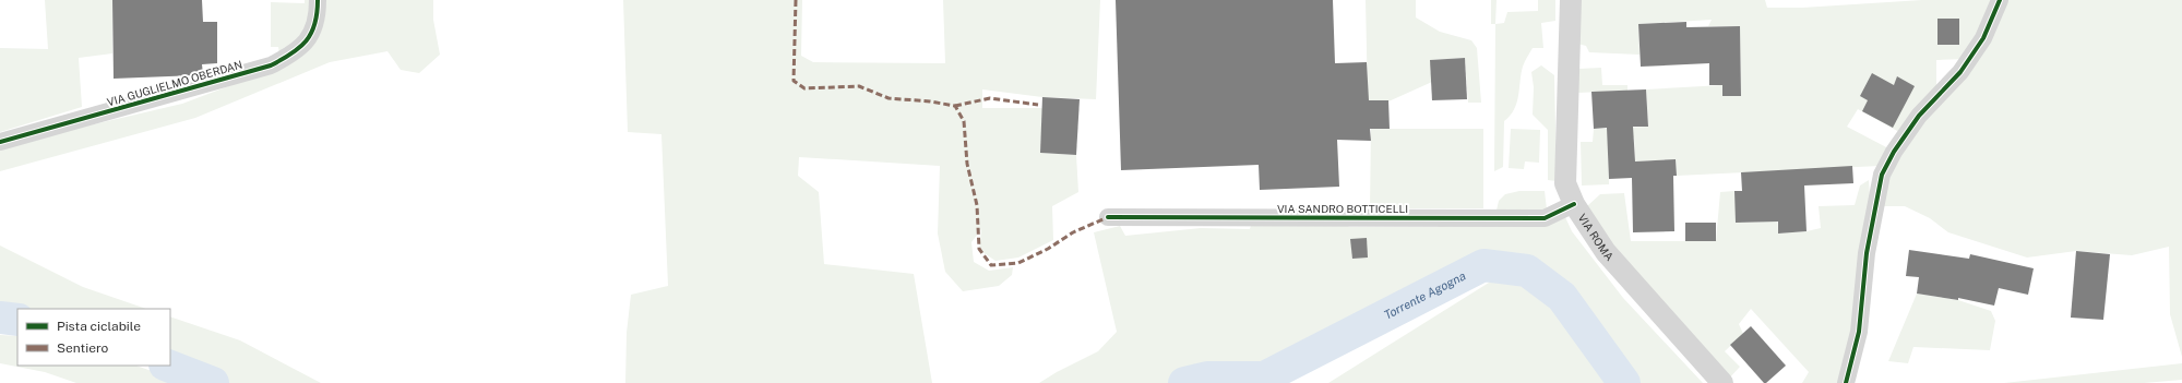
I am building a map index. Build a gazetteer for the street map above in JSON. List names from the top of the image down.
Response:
{
  "streets": {
    "street": ["VIA GUGLIELMO OBERDAN", "VIA SANDRO BOTTICELLI", "VIA ROMA"]
  },
  "crossings": [
    ["VIA SANDRO BOTTICELLI", "VIA ROMA"]
  ],
  "water": ["Torrente Agogna"],
  "legend": ["Pista ciclabile", "Sentiero"]
}
